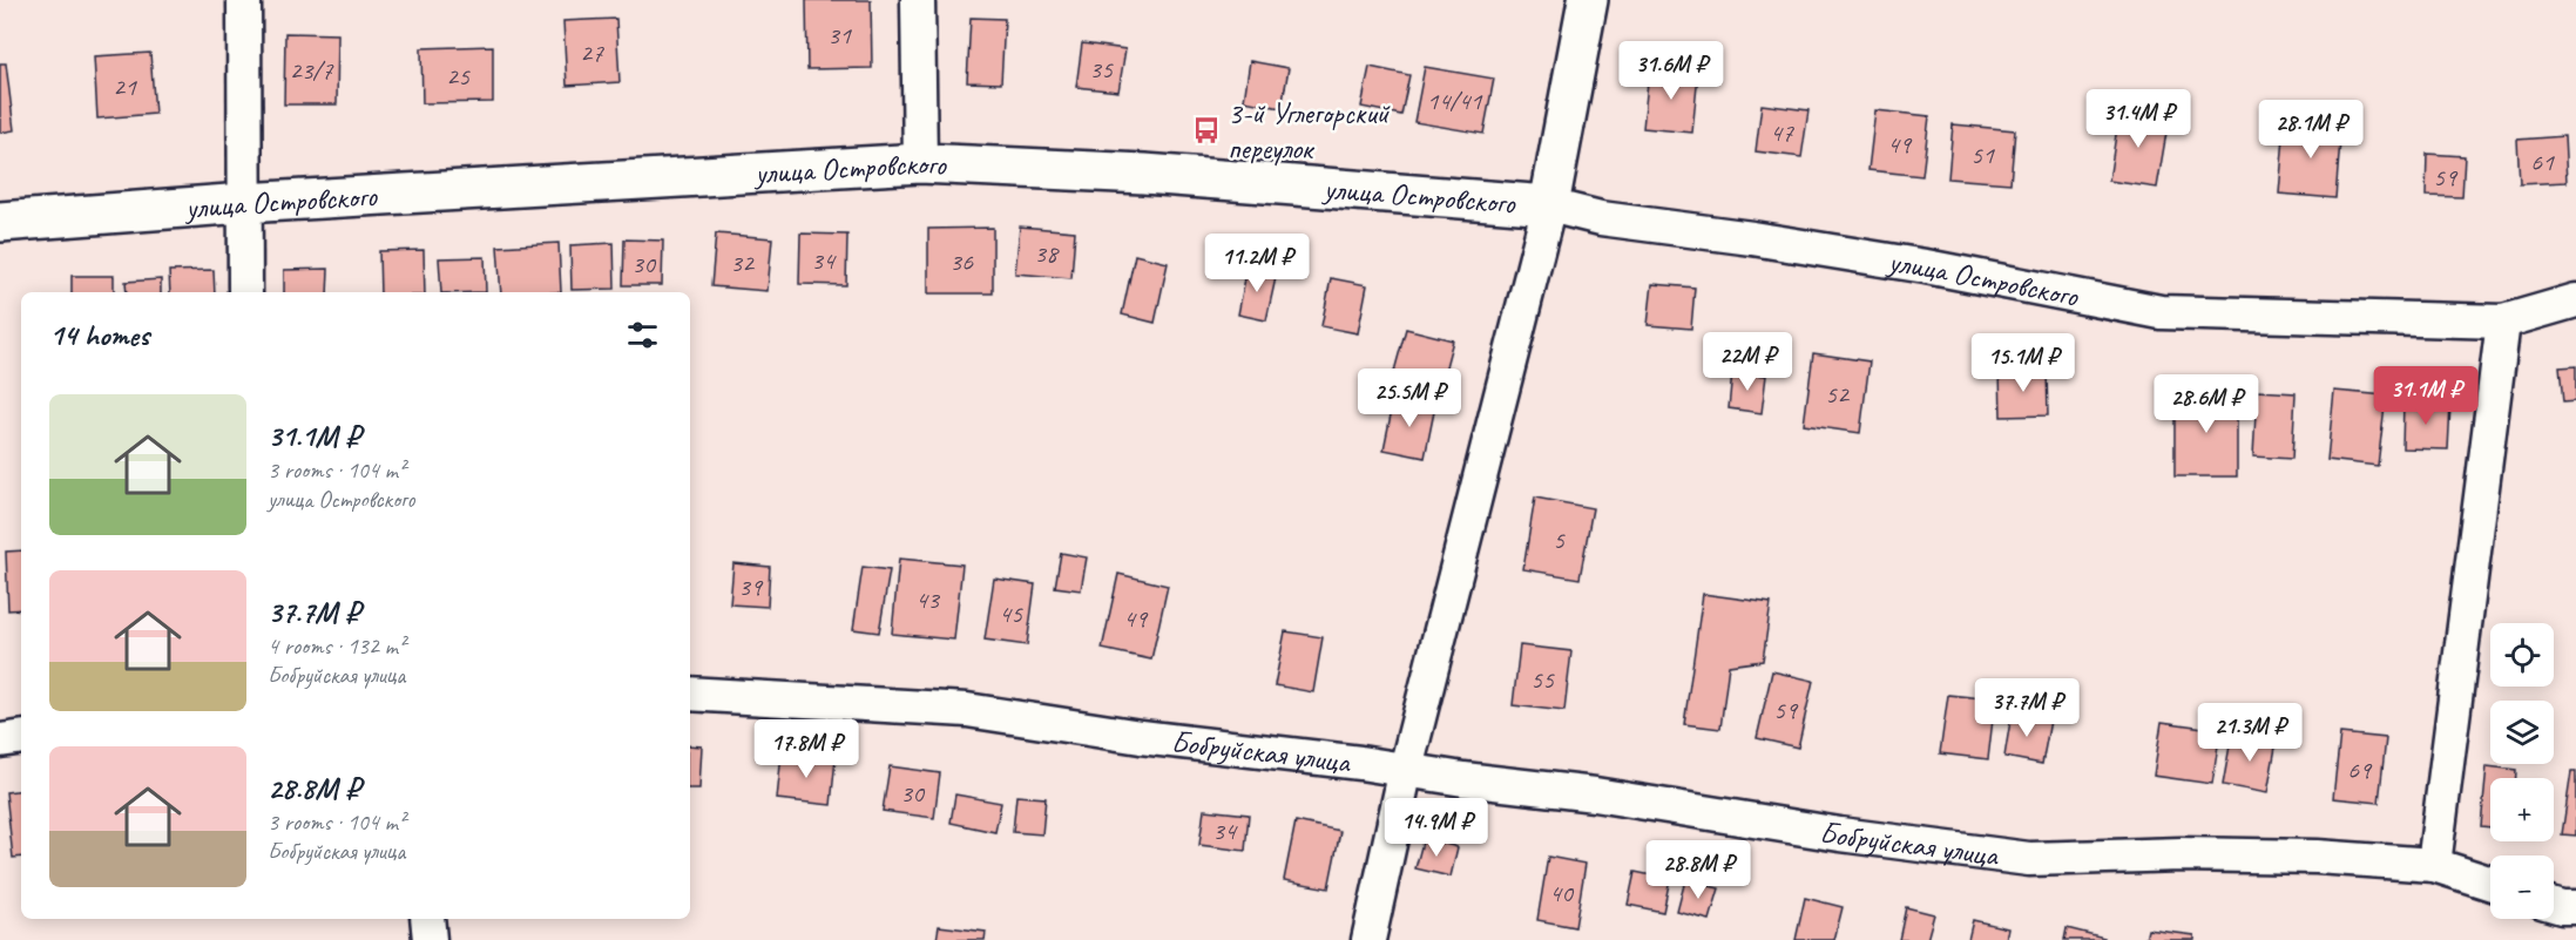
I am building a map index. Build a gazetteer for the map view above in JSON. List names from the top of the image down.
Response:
{
  "streets": {
    "street": ["улица Островского", "Бобруйская улица"]
  },
  "places": {
    "bus stop": ["3-й Углегорский переулок"]
  },
  "house_numbers": [
    "31",
    "27",
    "35",
    "23/7",
    "25",
    "21",
    "14/41",
    "47",
    "49",
    "51",
    "61",
    "59",
    "38",
    "34",
    "36",
    "32",
    "30",
    "52",
    "5",
    "39",
    "43",
    "45",
    "49",
    "55",
    "59",
    "69",
    "30",
    "34",
    "40"
  ],
  "page": {
    "price": [
      "31.6M ₽",
      "31.4M ₽",
      "28.1M ₽",
      "11.2M ₽",
      "22M ₽",
      "15.1M ₽",
      "31.1M ₽",
      "25.5M ₽",
      "28.6M ₽",
      "37.7M ₽",
      "21.3M ₽",
      "17.8M ₽",
      "14.9M ₽",
      "28.8M ₽"
    ],
    "heading": "14 homes",
    "list": [
      {
        "name": "31.1M ₽",
        "note": "3 rooms · 104 m² · улица Островского"
      },
      {
        "name": "37.7M ₽",
        "note": "4 rooms · 132 m² · Бобруйская улица"
      },
      {
        "name": "28.8M ₽",
        "note": "3 rooms · 104 m² · Бобруйская улица"
      }
    ],
    "map_buttons": ["+", "−"]
  }
}
